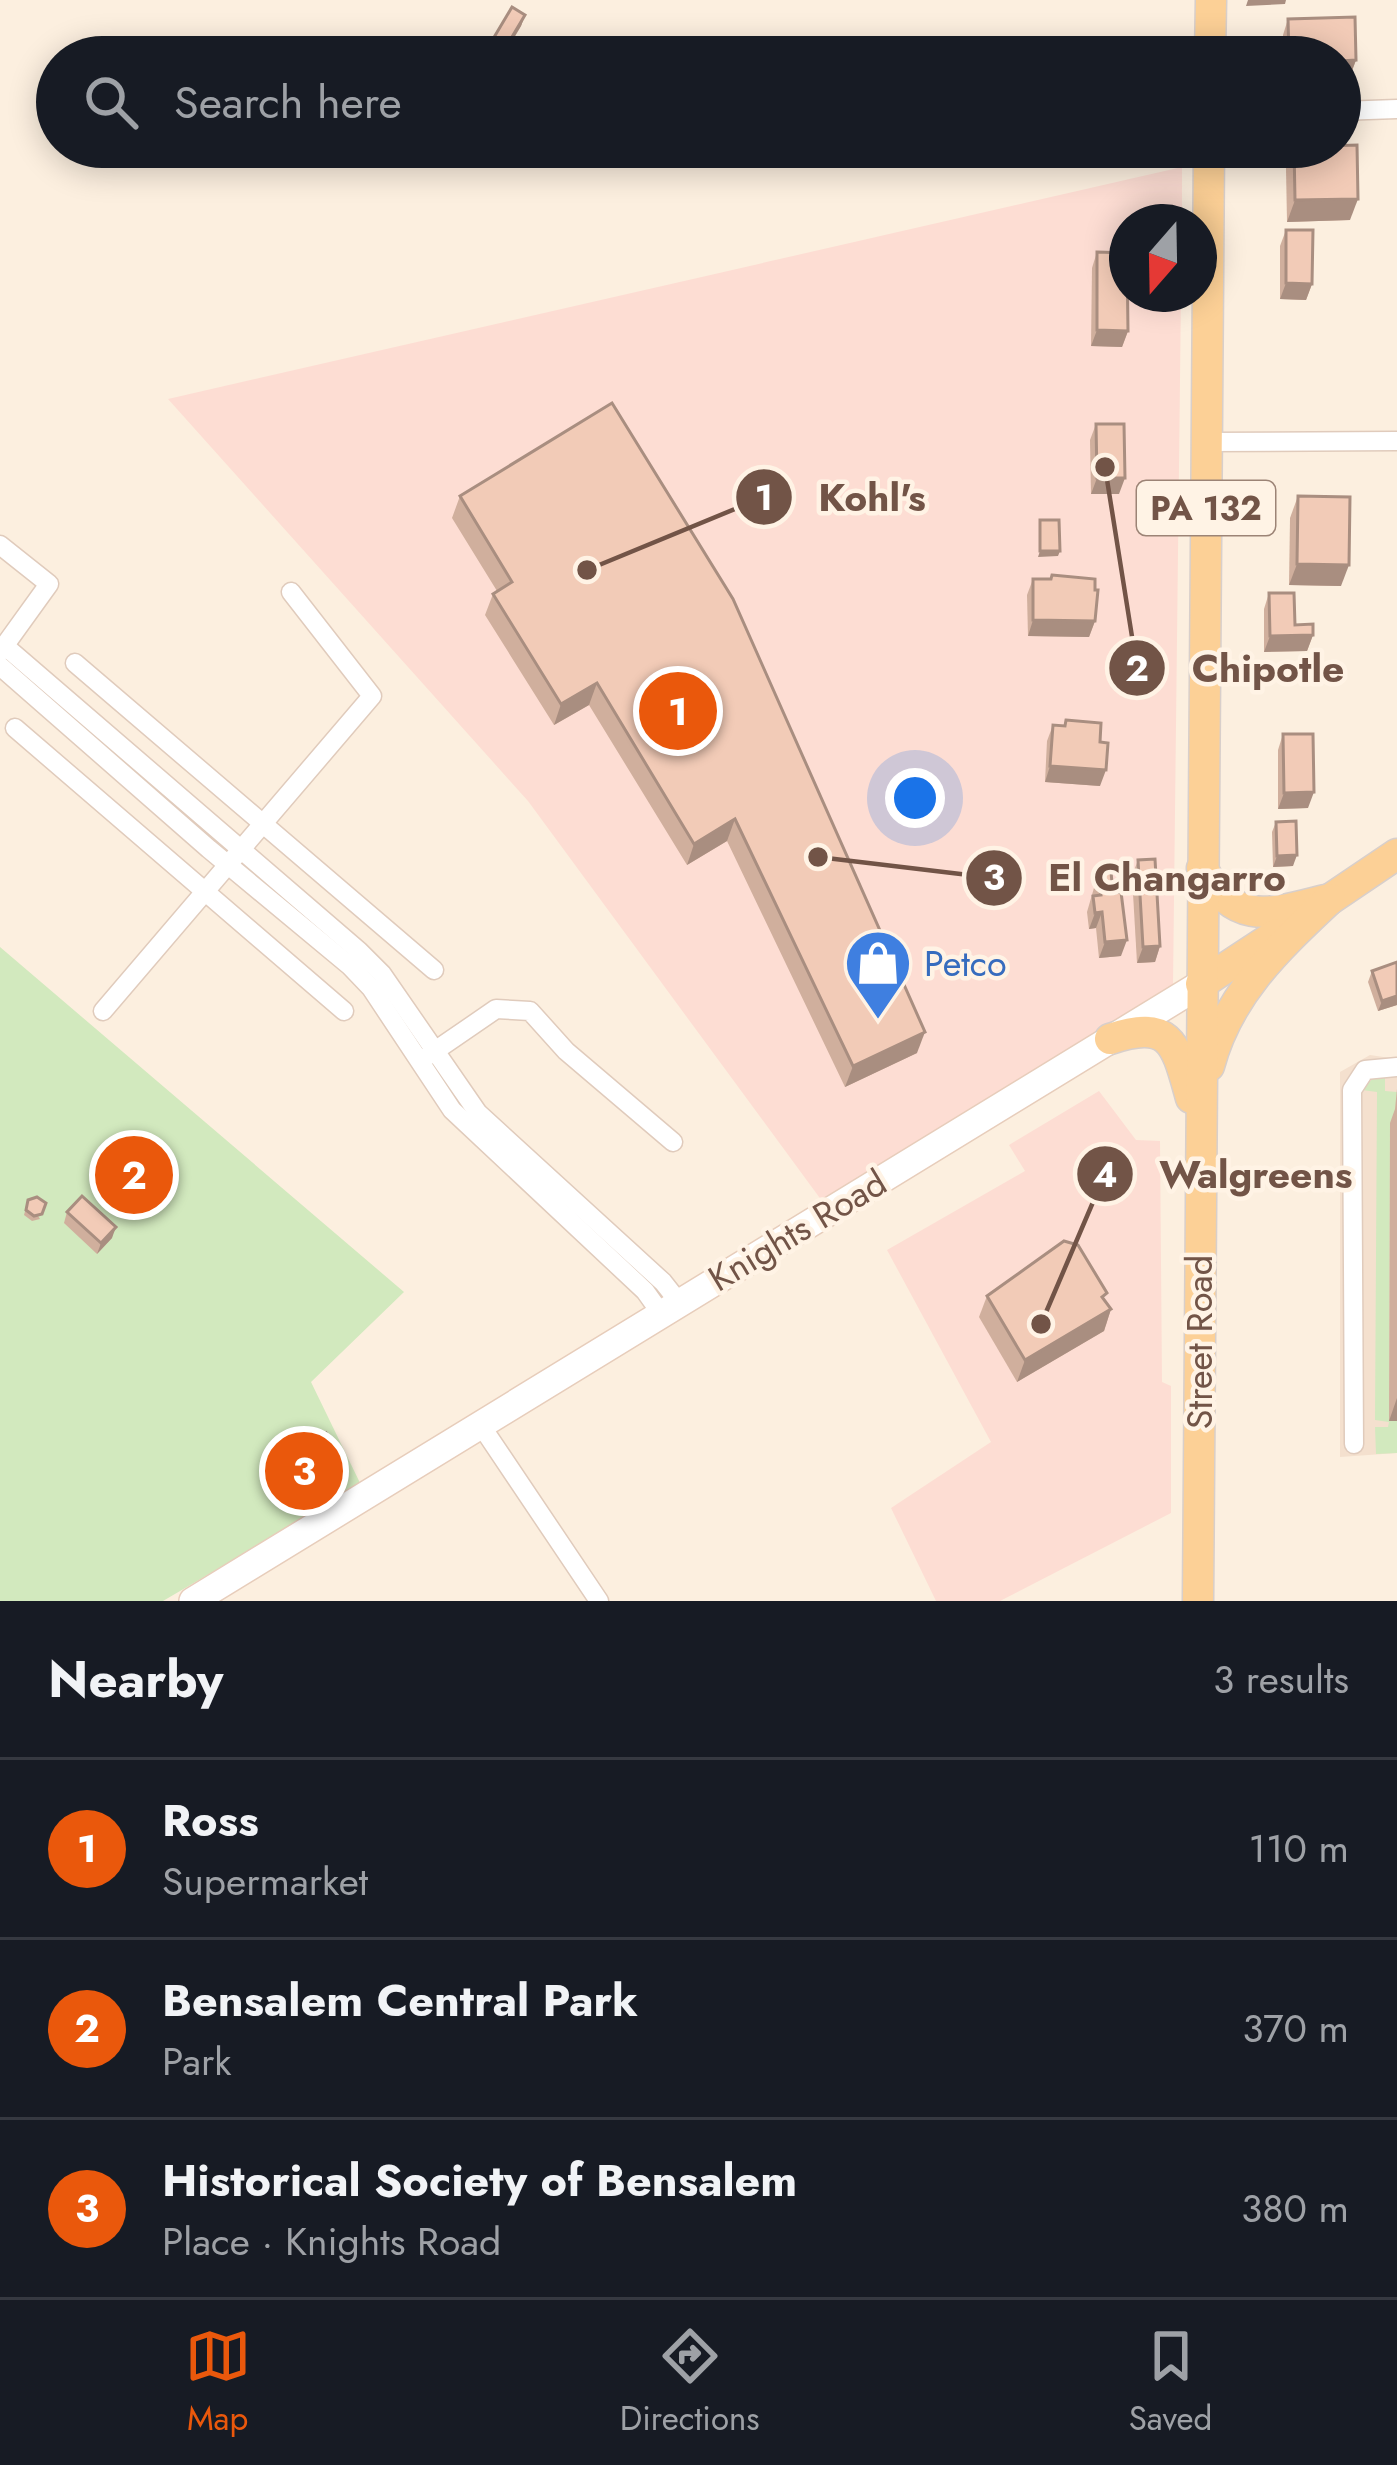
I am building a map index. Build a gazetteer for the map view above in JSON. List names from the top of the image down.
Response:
{
  "streets": {
    "main road": ["PA 132", "Knights Road", "Street Road"]
  },
  "crossings": [
    ["Knights Road", "Street Road"]
  ],
  "places": {
    "other": [
      "Chipotle",
      "Kohl's",
      "El Changarro",
      "Walgreens"
    ],
    "shop": ["Petco"]
  },
  "north": "bottom",
  "page": {
    "search": "Search here",
    "pins": ["1", "2", "3"],
    "heading": ["Nearby", "3 results"],
    "list": [
      {
        "mark": "1",
        "name": "Ross",
        "note": "Supermarket",
        "value": "110 m"
      },
      {
        "mark": "2",
        "name": "Bensalem Central Park",
        "note": "Park",
        "value": "370 m"
      },
      {
        "mark": "3",
        "name": "Historical Society of Bensalem",
        "note": "Place · Knights Road",
        "value": "380 m"
      }
    ],
    "nav": ["Map", "Directions", "Saved"]
  }
}
